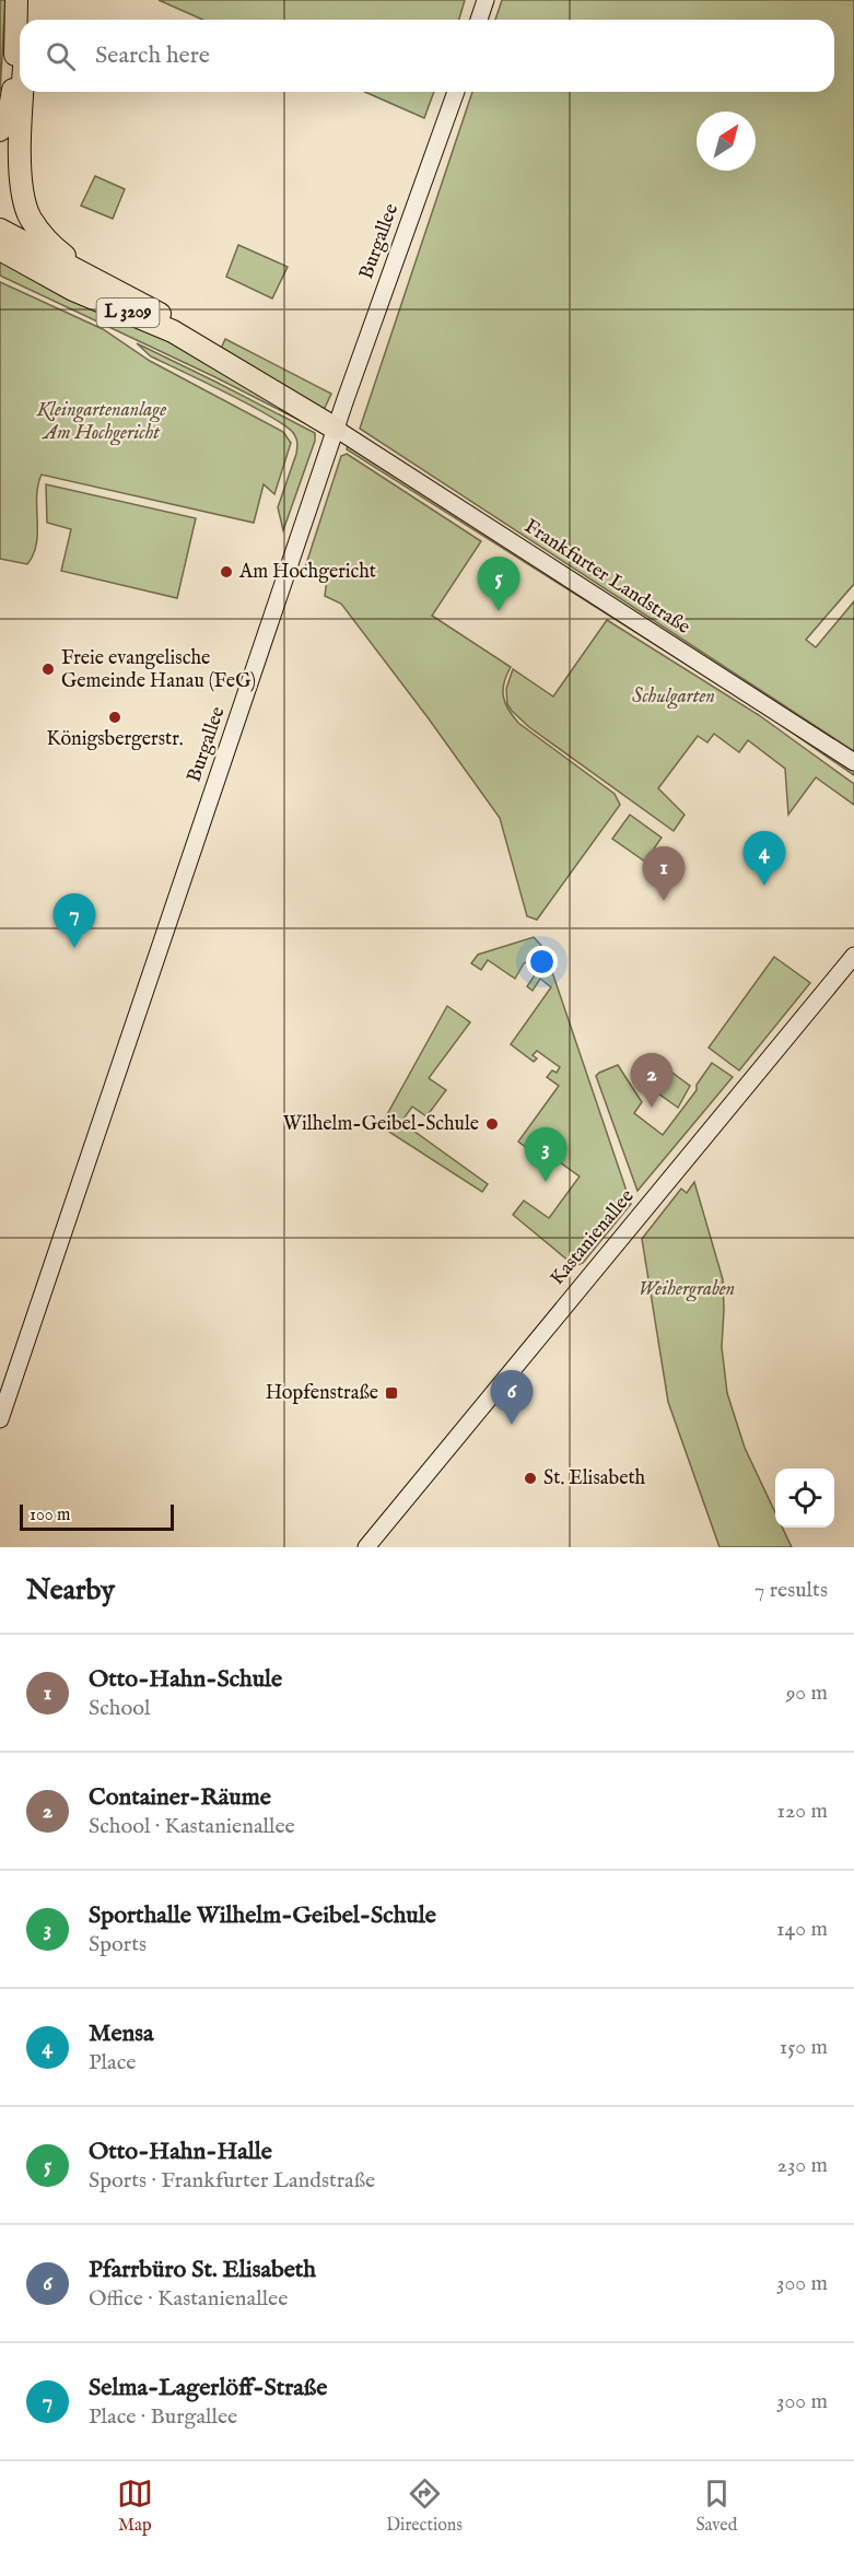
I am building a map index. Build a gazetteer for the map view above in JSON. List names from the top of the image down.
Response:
{
  "streets": {
    "highway": ["L 3209"],
    "street": ["Burgallee", "Frankfurter Landstraße", "Kastanienallee"]
  },
  "crossings": [
    ["Burgallee", "L 3209"],
    ["Burgallee", "Frankfurter Landstraße"],
    ["L 3209", "Frankfurter Landstraße"]
  ],
  "parks": ["Kleingartenanlage Am Hochgericht", "Schulgarten", "Weihergraben"],
  "places": {
    "other": [
      "Am Hochgericht",
      "Freie evangelische Gemeinde Hanau (FeG)",
      "Königsbergerstr.",
      "Wilhelm-Geibel-Schule",
      "St. Elisabeth"
    ],
    "transit": ["Hopfenstraße"]
  },
  "scale_bar": "100 m",
  "north": "top right",
  "page": {
    "search": "Search here",
    "pins": [
      "5",
      "4",
      "1",
      "7",
      "2",
      "3",
      "6"
    ],
    "scale": "100 m",
    "heading": ["Nearby", "7 results"],
    "list": [
      {
        "mark": "1",
        "name": "Otto-Hahn-Schule",
        "note": "School",
        "value": "90 m"
      },
      {
        "mark": "2",
        "name": "Container-Räume",
        "note": "School · Kastanienallee",
        "value": "120 m"
      },
      {
        "mark": "3",
        "name": "Sporthalle Wilhelm-Geibel-Schule",
        "note": "Sports",
        "value": "140 m"
      },
      {
        "mark": "4",
        "name": "Mensa",
        "note": "Place",
        "value": "150 m"
      },
      {
        "mark": "5",
        "name": "Otto-Hahn-Halle",
        "note": "Sports · Frankfurter Landstraße",
        "value": "230 m"
      },
      {
        "mark": "6",
        "name": "Pfarrbüro St. Elisabeth",
        "note": "Office · Kastanienallee",
        "value": "300 m"
      },
      {
        "mark": "7",
        "name": "Selma-Lagerlöff-Straße",
        "note": "Place · Burgallee",
        "value": "300 m"
      }
    ],
    "nav": ["Map", "Directions", "Saved"]
  }
}
